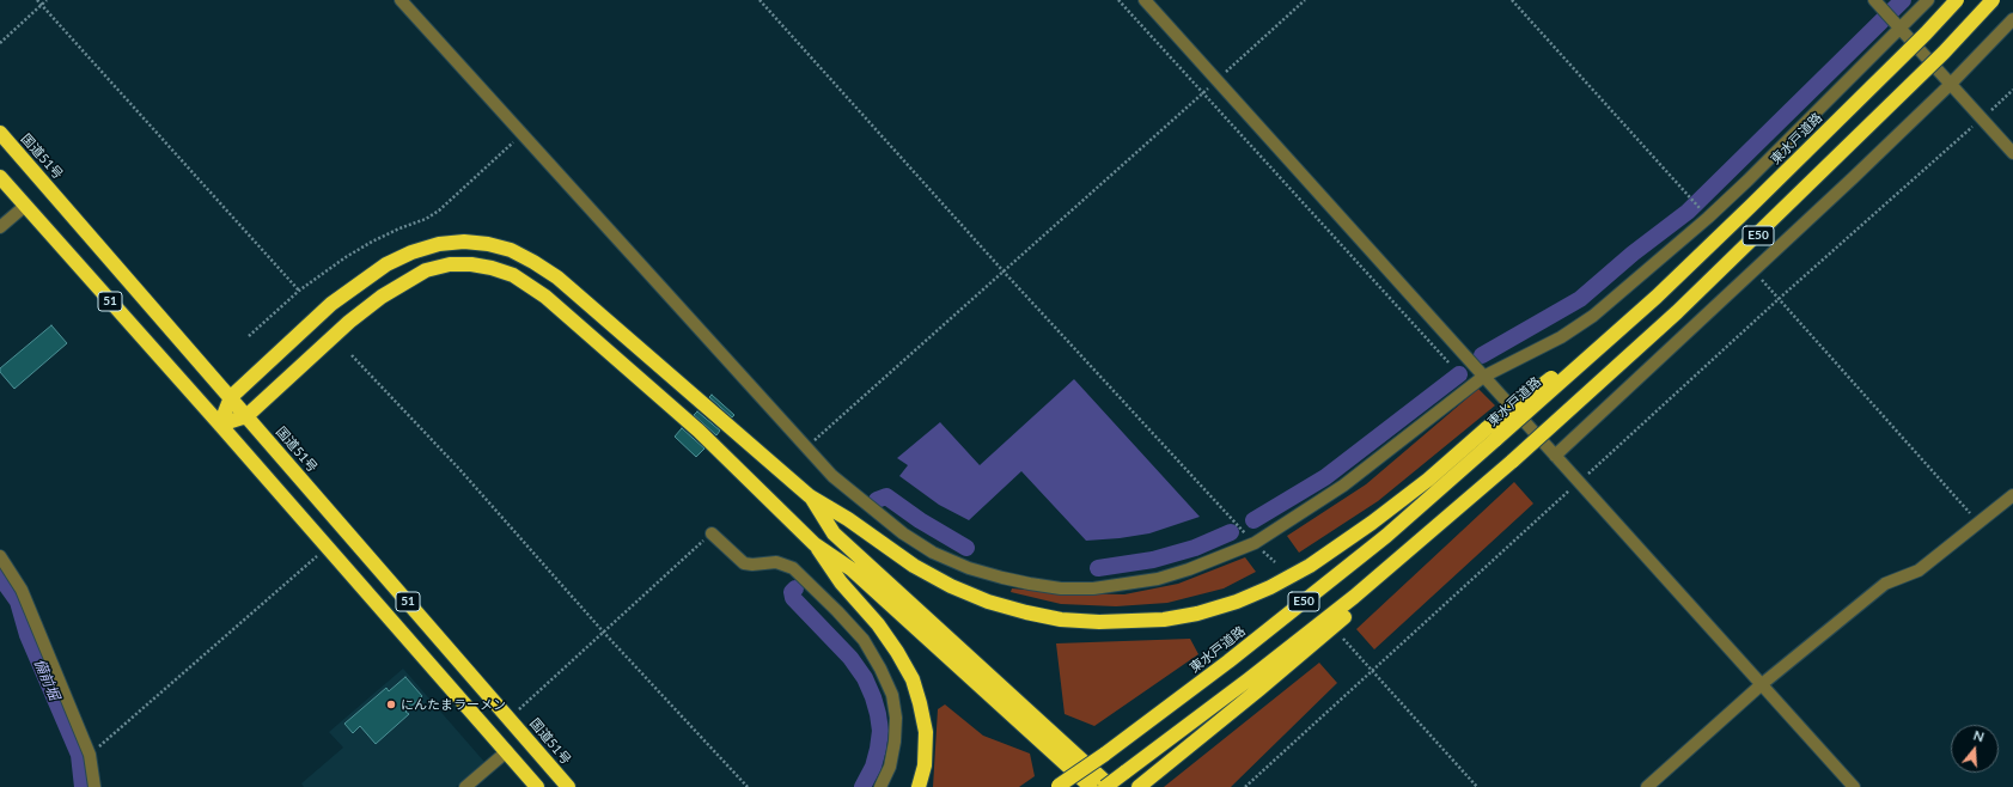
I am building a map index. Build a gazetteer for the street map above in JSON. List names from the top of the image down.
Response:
{
  "streets": {
    "highway": [
      "東水戸道路",
      "国道51号",
      "E50",
      "51"
    ]
  },
  "water": ["備前堀"],
  "places": ["にんたまラーメン"],
  "north": "top"
}
